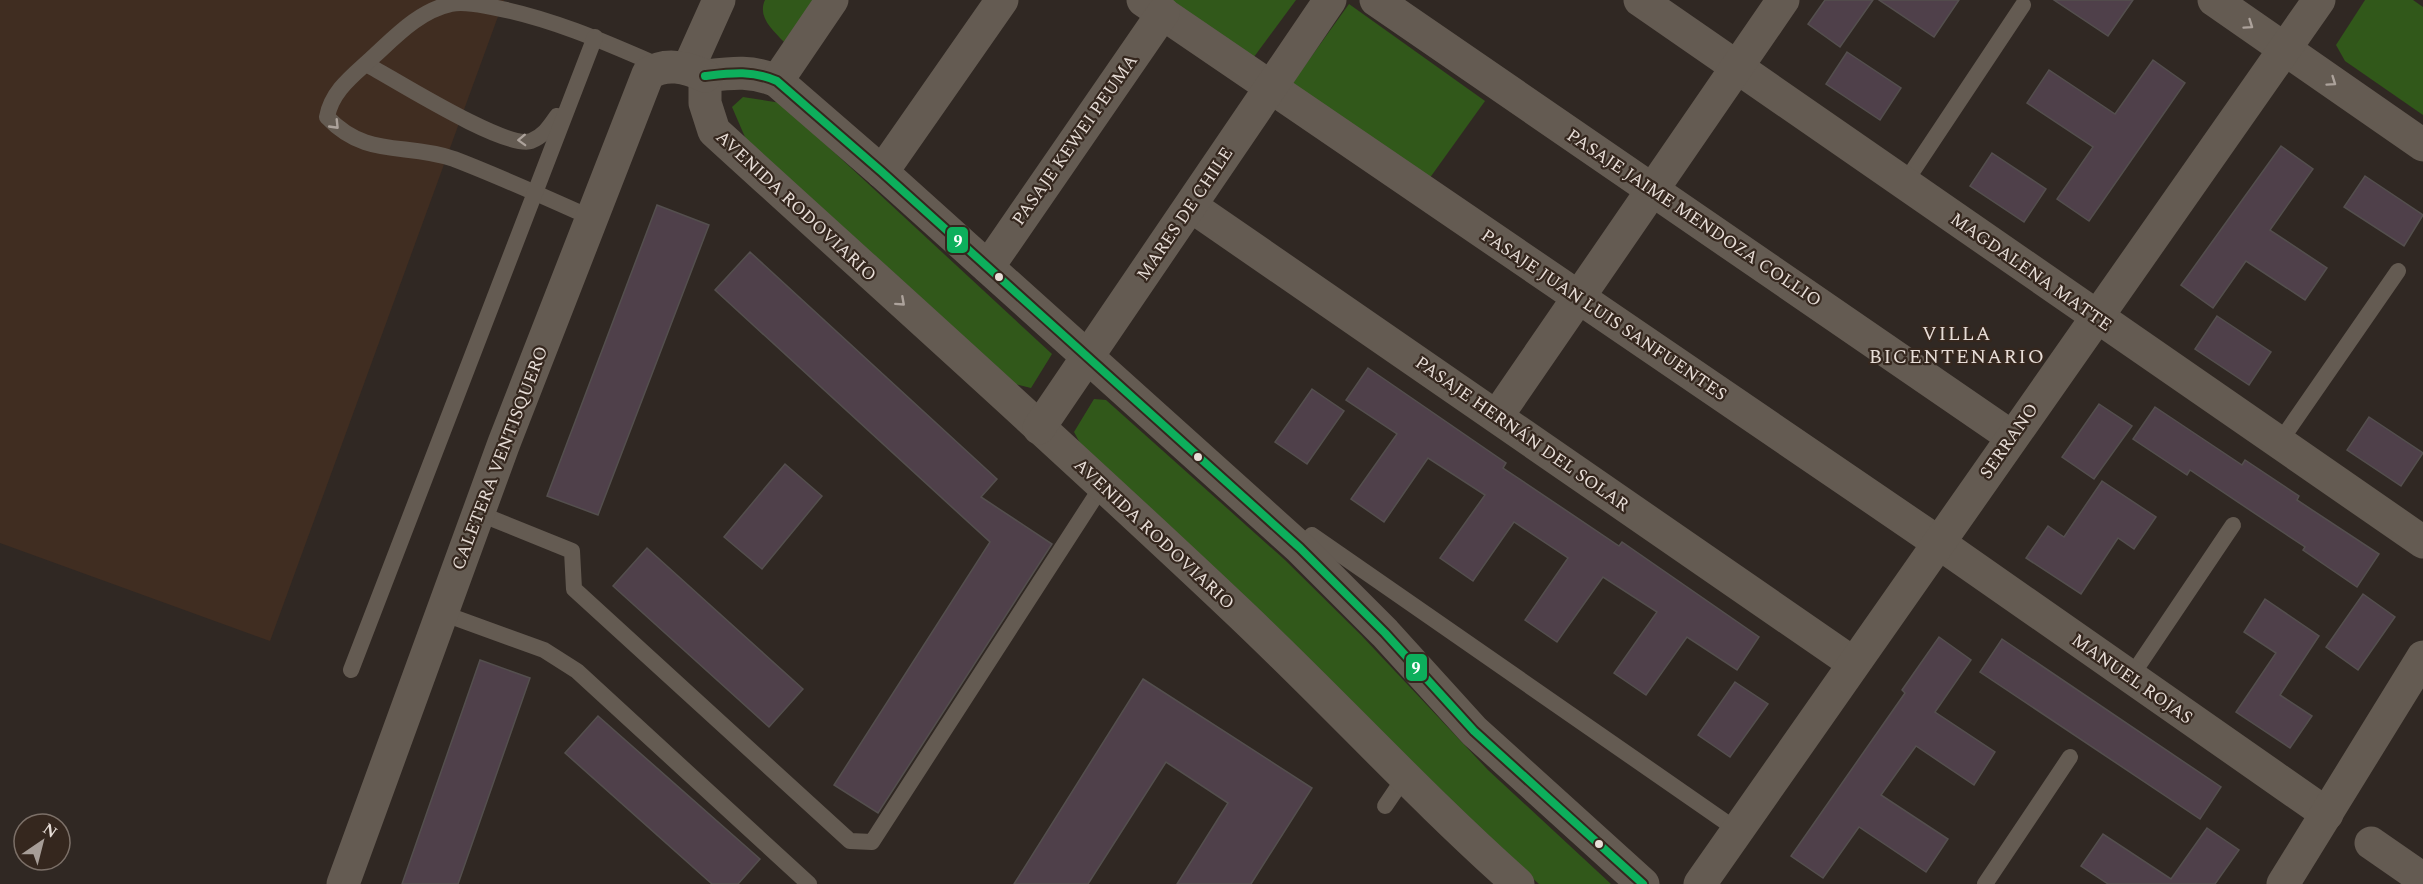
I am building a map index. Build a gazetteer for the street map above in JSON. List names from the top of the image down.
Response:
{
  "streets": {
    "street": [
      "PASAJE KEWEI PEUMA",
      "AVENIDA RODOVIARIO",
      "MARES DE CHILE",
      "PASAJE JAIME MENDOZA COLLIO",
      "MAGDALENA MATTE",
      "PASAJE JUAN LUIS SANFUENTES",
      "PASAJE HERNÁN DEL SOLAR",
      "SERRANO",
      "CALETERA VENTISQUERO",
      "MANUEL ROJAS"
    ]
  },
  "crossings": [
    ["PASAJE KEWEI PEUMA", "PASAJE JUAN LUIS SANFUENTES"],
    ["AVENIDA RODOVIARIO", "MARES DE CHILE"],
    ["AVENIDA RODOVIARIO", "CALETERA VENTISQUERO"],
    ["MARES DE CHILE", "PASAJE JUAN LUIS SANFUENTES"],
    ["MARES DE CHILE", "PASAJE HERNÁN DEL SOLAR"],
    ["PASAJE JAIME MENDOZA COLLIO", "SERRANO"],
    ["MAGDALENA MATTE", "SERRANO"],
    ["PASAJE JUAN LUIS SANFUENTES", "SERRANO"],
    ["PASAJE JUAN LUIS SANFUENTES", "MANUEL ROJAS"],
    ["PASAJE HERNÁN DEL SOLAR", "SERRANO"],
    ["SERRANO", "MANUEL ROJAS"]
  ],
  "districts": ["VILLA BICENTENARIO"],
  "lines": ["transit line 9"],
  "north": "top right"
}
